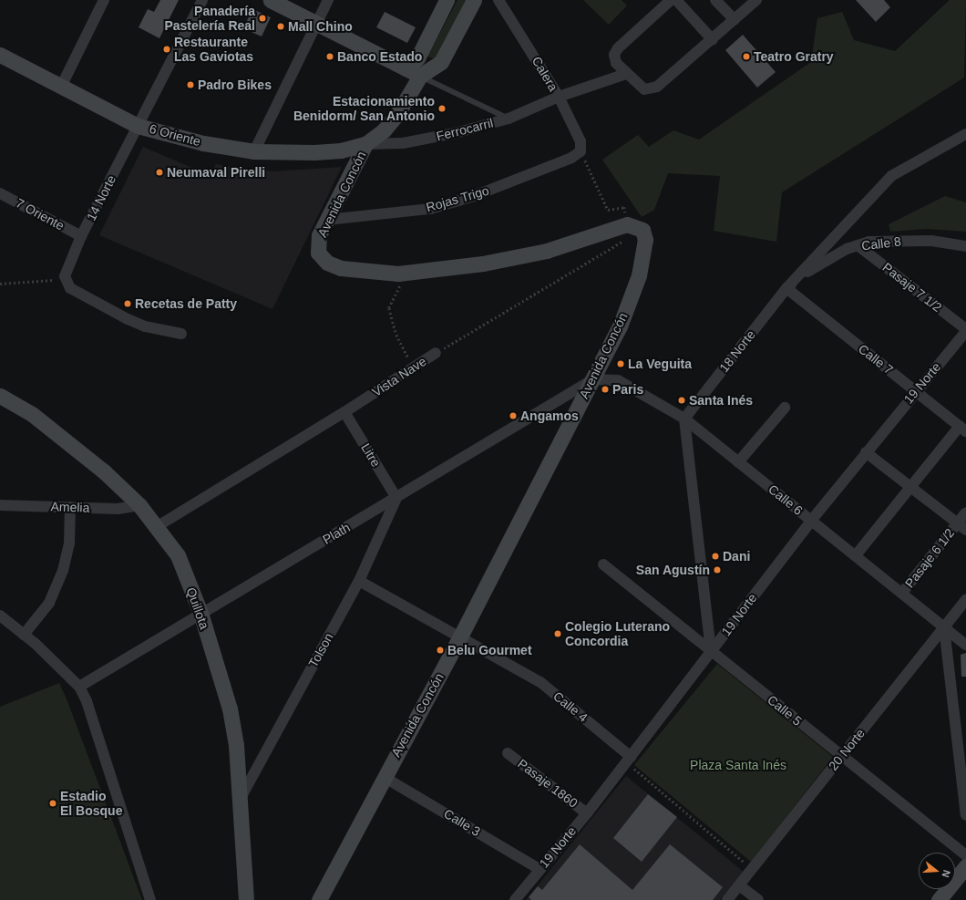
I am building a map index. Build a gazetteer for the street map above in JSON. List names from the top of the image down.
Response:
{
  "streets": {
    "main road": ["6 Oriente", "Avenida Concón", "Quillota"],
    "street": [
      "Calera",
      "Ferrocarril",
      "14 Norte",
      "Rojas Trigo",
      "7 Oriente",
      "Calle 8",
      "Pasaje 7 1/2",
      "18 Norte",
      "Calle 7",
      "Vista Nave",
      "19 Norte",
      "Litre",
      "Calle 6",
      "Amelia",
      "Plath",
      "Pasaje 6 1/2",
      "Tolson",
      "Calle 4",
      "Calle 5",
      "20 Norte",
      "Pasaje 1860",
      "Calle 3"
    ]
  },
  "crossings": [
    ["Calera", "Ferrocarril"],
    ["Calera", "Rojas Trigo"],
    ["Ferrocarril", "6 Oriente"],
    ["Ferrocarril", "Avenida Concón"],
    ["6 Oriente", "Avenida Concón"],
    ["6 Oriente", "14 Norte"],
    ["Avenida Concón", "Rojas Trigo"],
    ["Avenida Concón", "Vista Nave"],
    ["Avenida Concón", "Calle 6"],
    ["Avenida Concón", "Plath"],
    ["Avenida Concón", "Calle 4"],
    ["Avenida Concón", "Calle 3"],
    ["14 Norte", "7 Oriente"],
    ["Calle 8", "Pasaje 7 1/2"],
    ["Calle 8", "18 Norte"],
    ["Calle 8", "Calle 7"],
    ["Pasaje 7 1/2", "19 Norte"],
    ["18 Norte", "Calle 7"],
    ["18 Norte", "Calle 6"],
    ["Calle 7", "19 Norte"],
    ["Vista Nave", "Litre"],
    ["Vista Nave", "Quillota"],
    ["19 Norte", "Calle 6"],
    ["19 Norte", "Pasaje 6 1/2"],
    ["19 Norte", "Calle 4"],
    ["19 Norte", "Calle 5"],
    ["19 Norte", "Pasaje 1860"],
    ["19 Norte", "Calle 3"],
    ["Litre", "Plath"],
    ["Litre", "Tolson"],
    ["Calle 6", "Plath"],
    ["Calle 6", "Pasaje 6 1/2"],
    ["Calle 6", "20 Norte"],
    ["Amelia", "Quillota"],
    ["Plath", "Quillota"],
    ["Plath", "Tolson"],
    ["Quillota", "Tolson"],
    ["Tolson", "Calle 4"],
    ["Calle 5", "20 Norte"]
  ],
  "parks": ["Plaza Santa Inés"],
  "places": [
    "Panadería Pastelería Real",
    "Mall Chino",
    "Restaurante Las Gaviotas",
    "Banco Estado",
    "Teatro Gratry",
    "Padro Bikes",
    "Estacionamiento Benidorm/ San Antonio",
    "Neumaval Pirelli",
    "Recetas de Patty",
    "La Veguita",
    "Paris",
    "Santa Inés",
    "Angamos",
    "Dani",
    "San Agustín",
    "Colegio Luterano Concordia",
    "Belu Gourmet",
    "Estadio El Bosque"
  ],
  "north": "right"
}
